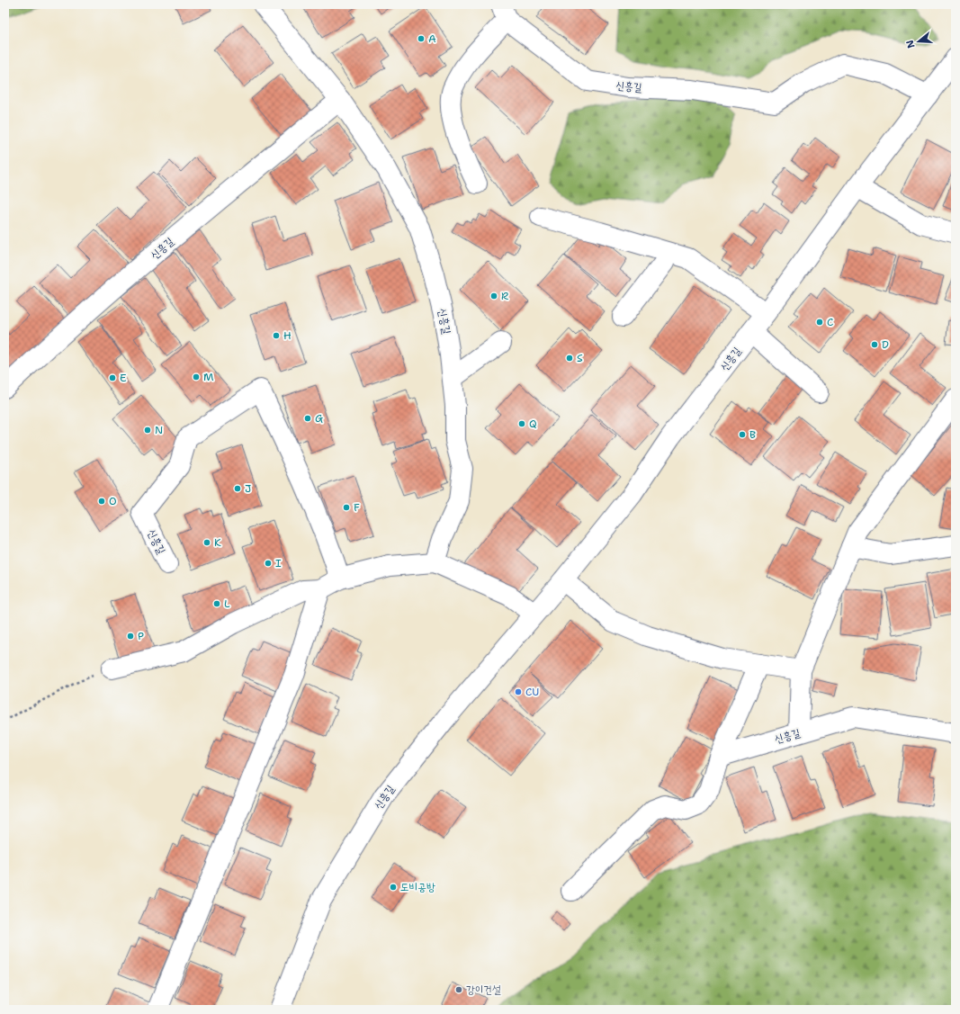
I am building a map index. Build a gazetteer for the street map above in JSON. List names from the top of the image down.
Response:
{
  "streets": {
    "street": ["신흥길"]
  },
  "places": [
    "A",
    "R",
    "C",
    "H",
    "D",
    "S",
    "M",
    "E",
    "G",
    "Q",
    "N",
    "B",
    "J",
    "O",
    "F",
    "K",
    "I",
    "L",
    "P",
    "CU",
    "도비공방",
    "강이건설"
  ],
  "north": "left"
}
